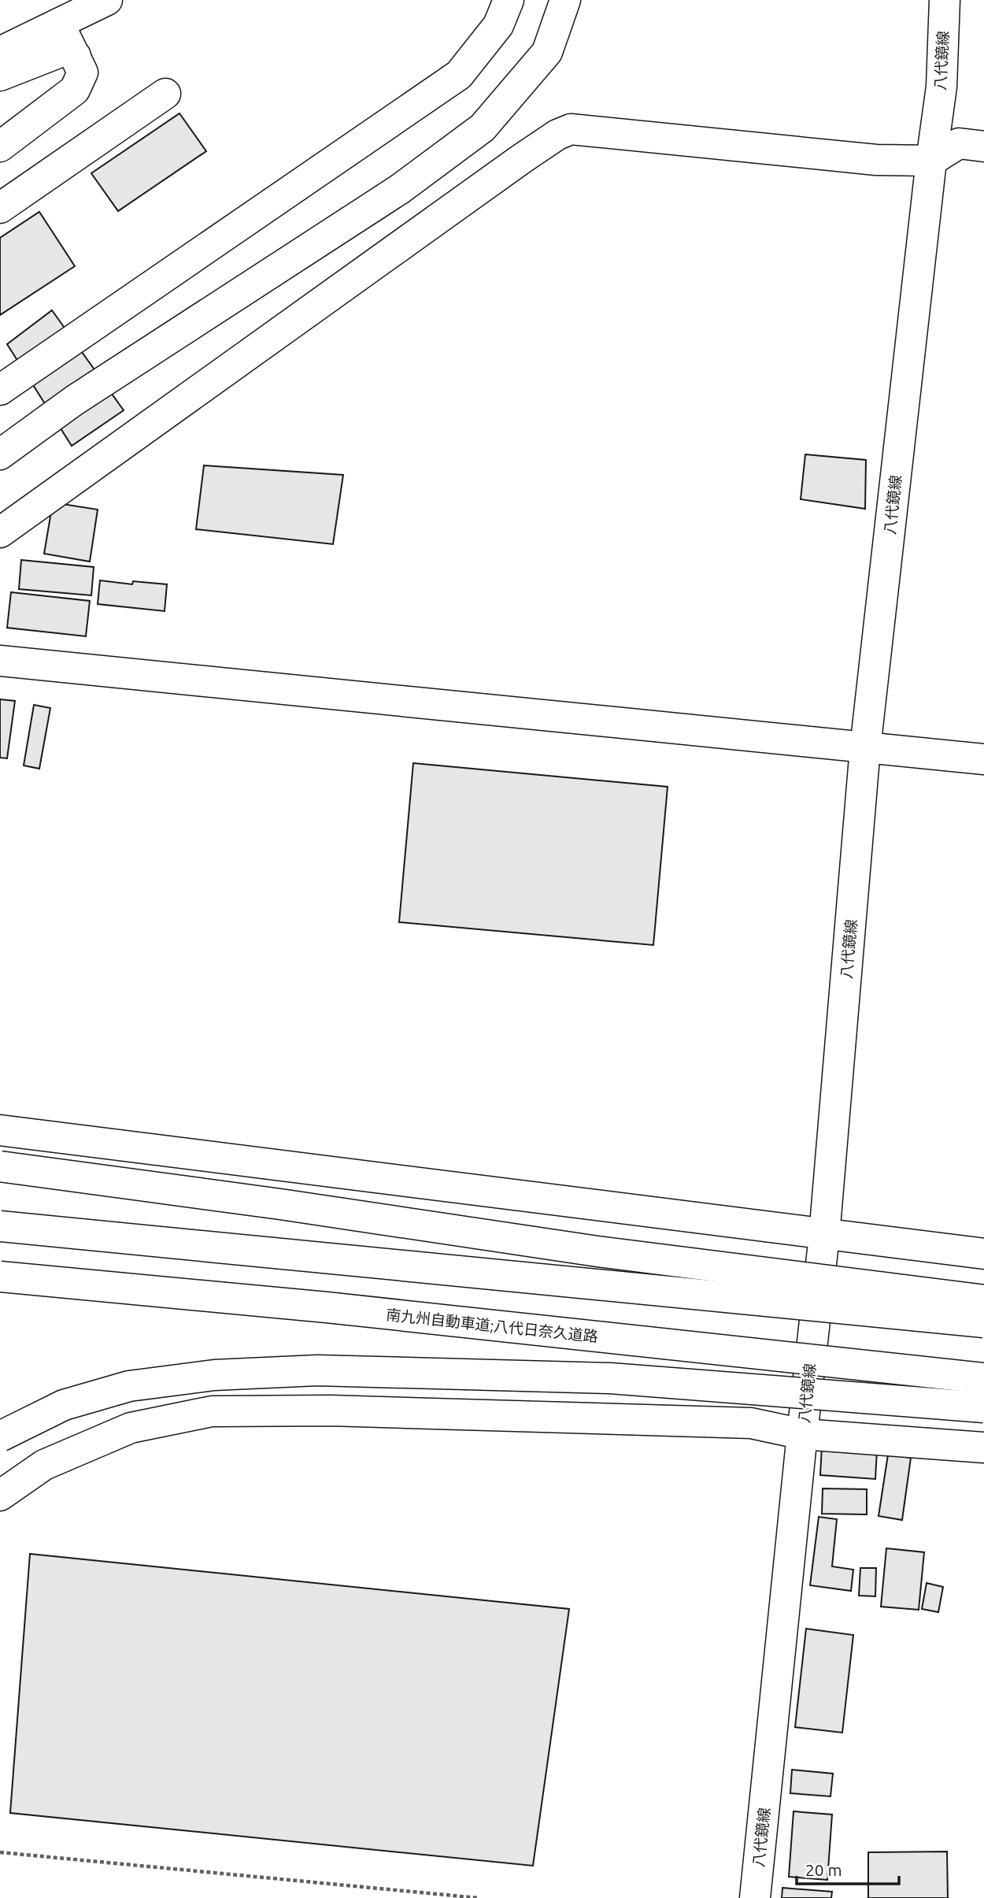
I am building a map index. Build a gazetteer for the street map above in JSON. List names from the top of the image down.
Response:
{
  "streets": {
    "main road": ["八代鏡線", "南九州自動車道;八代日奈久道路"]
  },
  "scale_bar": "20 m"
}
